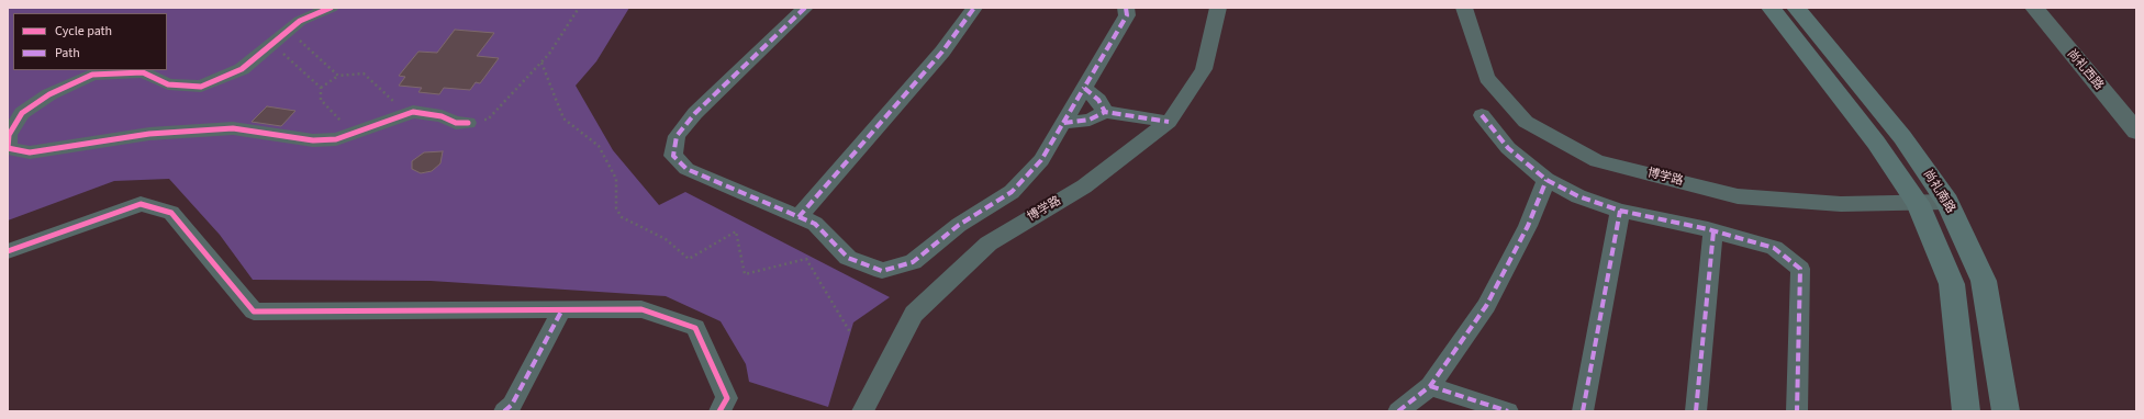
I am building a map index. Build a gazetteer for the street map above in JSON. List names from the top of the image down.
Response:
{
  "streets": {
    "main road": ["尚礼南路"],
    "street": ["尚礼西路", "博学路"]
  },
  "crossings": [
    ["博学路", "尚礼南路"]
  ],
  "legend": ["Cycle path", "Path"]
}
